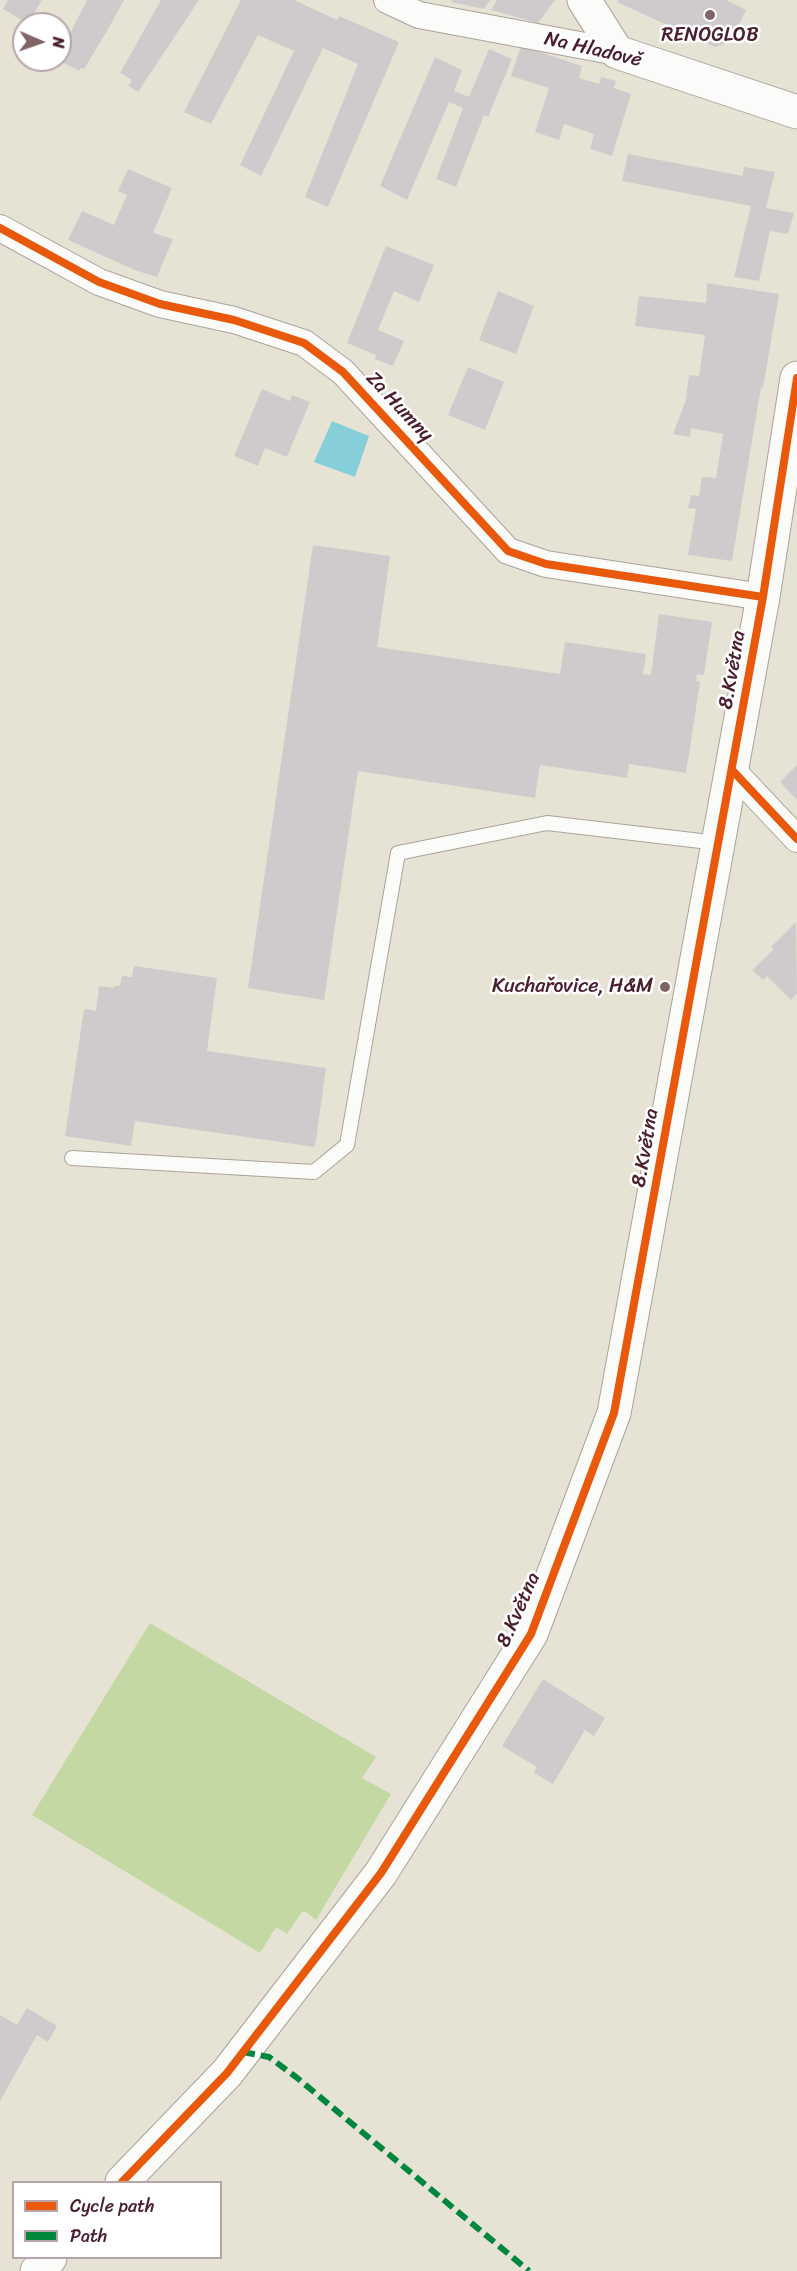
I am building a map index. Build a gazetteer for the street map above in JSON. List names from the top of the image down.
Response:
{
  "streets": {
    "main road": ["Na Hladově", "8.Května"],
    "street": ["Za Humny"]
  },
  "crossings": [
    ["Za Humny", "8.Května"]
  ],
  "places": ["RENOGLOB", "Kuchařovice, H&M"],
  "legend": ["Cycle path", "Path"],
  "north": "right"
}
